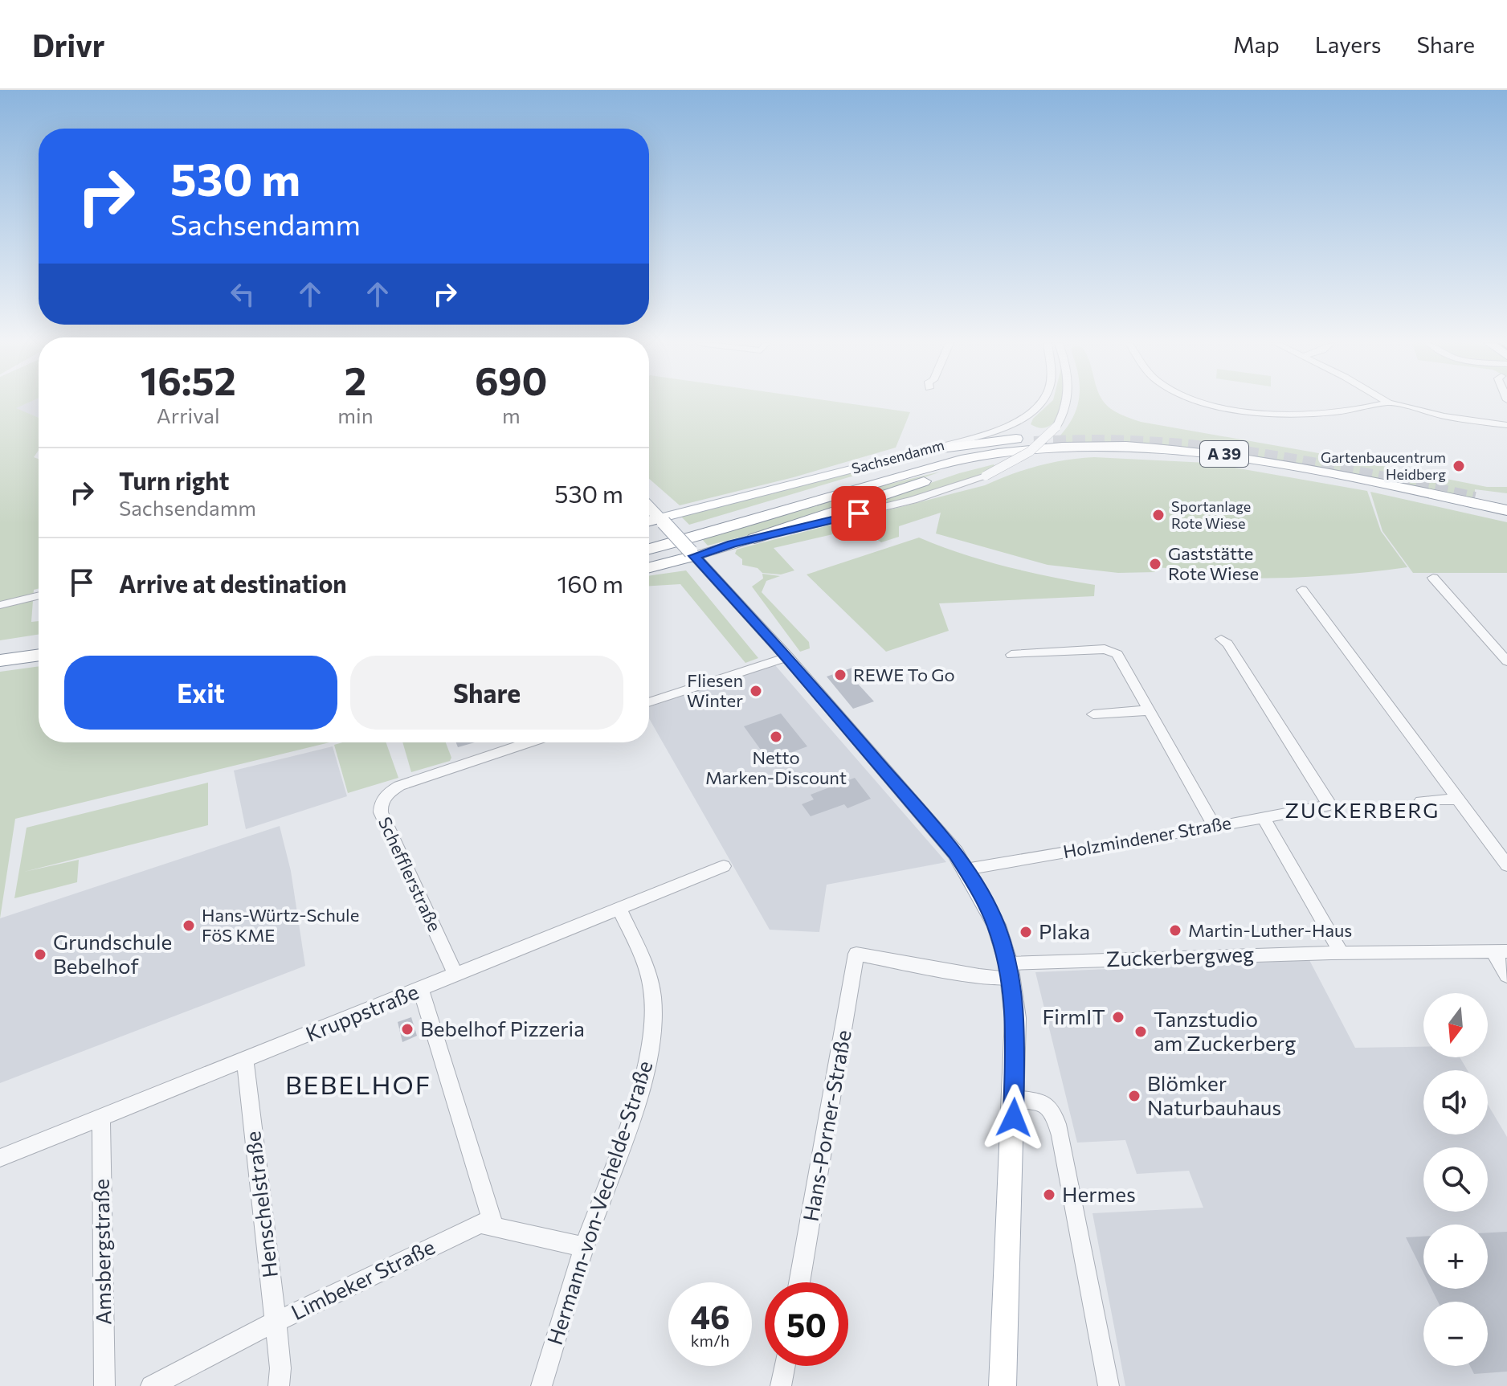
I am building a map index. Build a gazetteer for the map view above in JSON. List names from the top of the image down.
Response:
{
  "streets": {
    "highway": ["A 39"],
    "main road": ["Sachsendamm"],
    "street": [
      "Holzmindener Straße",
      "Schefflerstraße",
      "Zuckerbergweg",
      "Kruppstraße",
      "Hans-Porner-Straße",
      "Hermann-von-Vechelde-Straße",
      "Henschelstraße",
      "Amsbergstraße",
      "Limbeker Straße"
    ]
  },
  "crossings": [
    ["A 39", "Sachsendamm"],
    ["Schefflerstraße", "Kruppstraße"],
    ["Zuckerbergweg", "Hans-Porner-Straße"],
    ["Kruppstraße", "Hermann-von-Vechelde-Straße"],
    ["Kruppstraße", "Henschelstraße"],
    ["Kruppstraße", "Amsbergstraße"],
    ["Hermann-von-Vechelde-Straße", "Limbeker Straße"],
    ["Henschelstraße", "Limbeker Straße"]
  ],
  "districts": ["ZUCKERBERG", "BEBELHOF"],
  "places": [
    "Gartenbaucentrum Heidberg",
    "Sportanlage Rote Wiese",
    "Gaststätte Rote Wiese",
    "REWE To Go",
    "Fliesen Winter",
    "Netto Marken-Discount",
    "Hans-Würtz-Schule FöS KME",
    "Martin-Luther-Haus",
    "Plaka",
    "Grundschule Bebelhof",
    "FirmIT",
    "Bebelhof Pizzeria",
    "Tanzstudio am Zuckerberg",
    "Blömker Naturbauhaus",
    "Hermes"
  ],
  "north": "bottom",
  "page": {
    "header": "Drivr",
    "nav": ["Map", "Layers", "Share"],
    "turn": ["530 m", "Sachsendamm"],
    "eta": [
      "16:52",
      "Arrival",
      "2",
      "min",
      "690",
      "m"
    ],
    "list": [
      {
        "name": "Turn right",
        "note": "Sachsendamm",
        "value": "530 m"
      },
      {
        "name": "Arrive at destination",
        "value": "160 m"
      }
    ],
    "buttons": ["Exit", "Share"],
    "map_buttons": ["+", "−"],
    "speed": "46 km/h",
    "limit": "50"
  }
}
